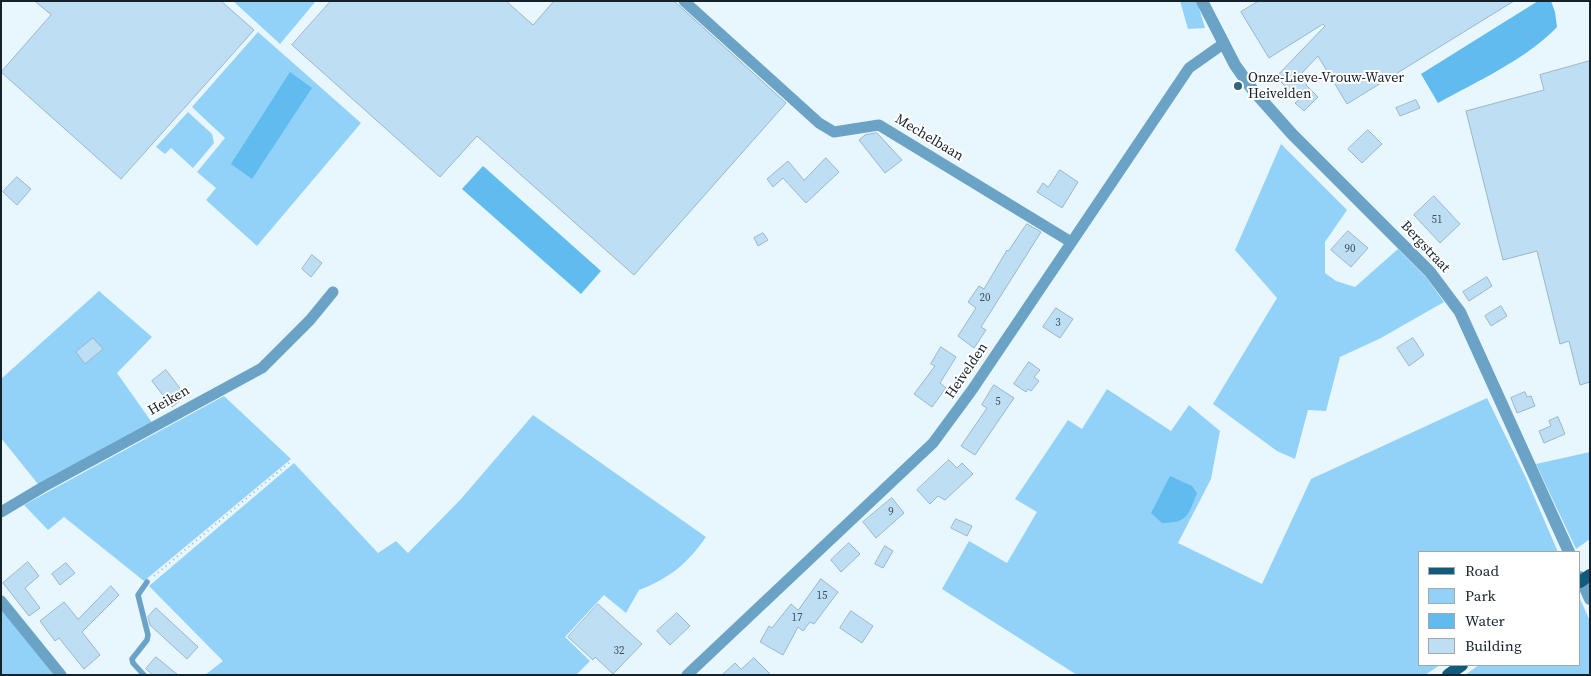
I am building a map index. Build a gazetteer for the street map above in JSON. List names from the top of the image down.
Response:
{
  "streets": {
    "street": [
      "Mechelbaan",
      "Bergstraat",
      "Heivelden",
      "Heiken"
    ]
  },
  "crossings": [
    ["Mechelbaan", "Heivelden"],
    ["Bergstraat", "Heivelden"]
  ],
  "places": ["Onze-Lieve-Vrouw-Waver Heivelden"],
  "house_numbers": [
    "51",
    "90",
    "20",
    "3",
    "5",
    "9",
    "15",
    "17",
    "32"
  ],
  "legend": [
    "Road",
    "Park",
    "Water",
    "Building"
  ]
}
